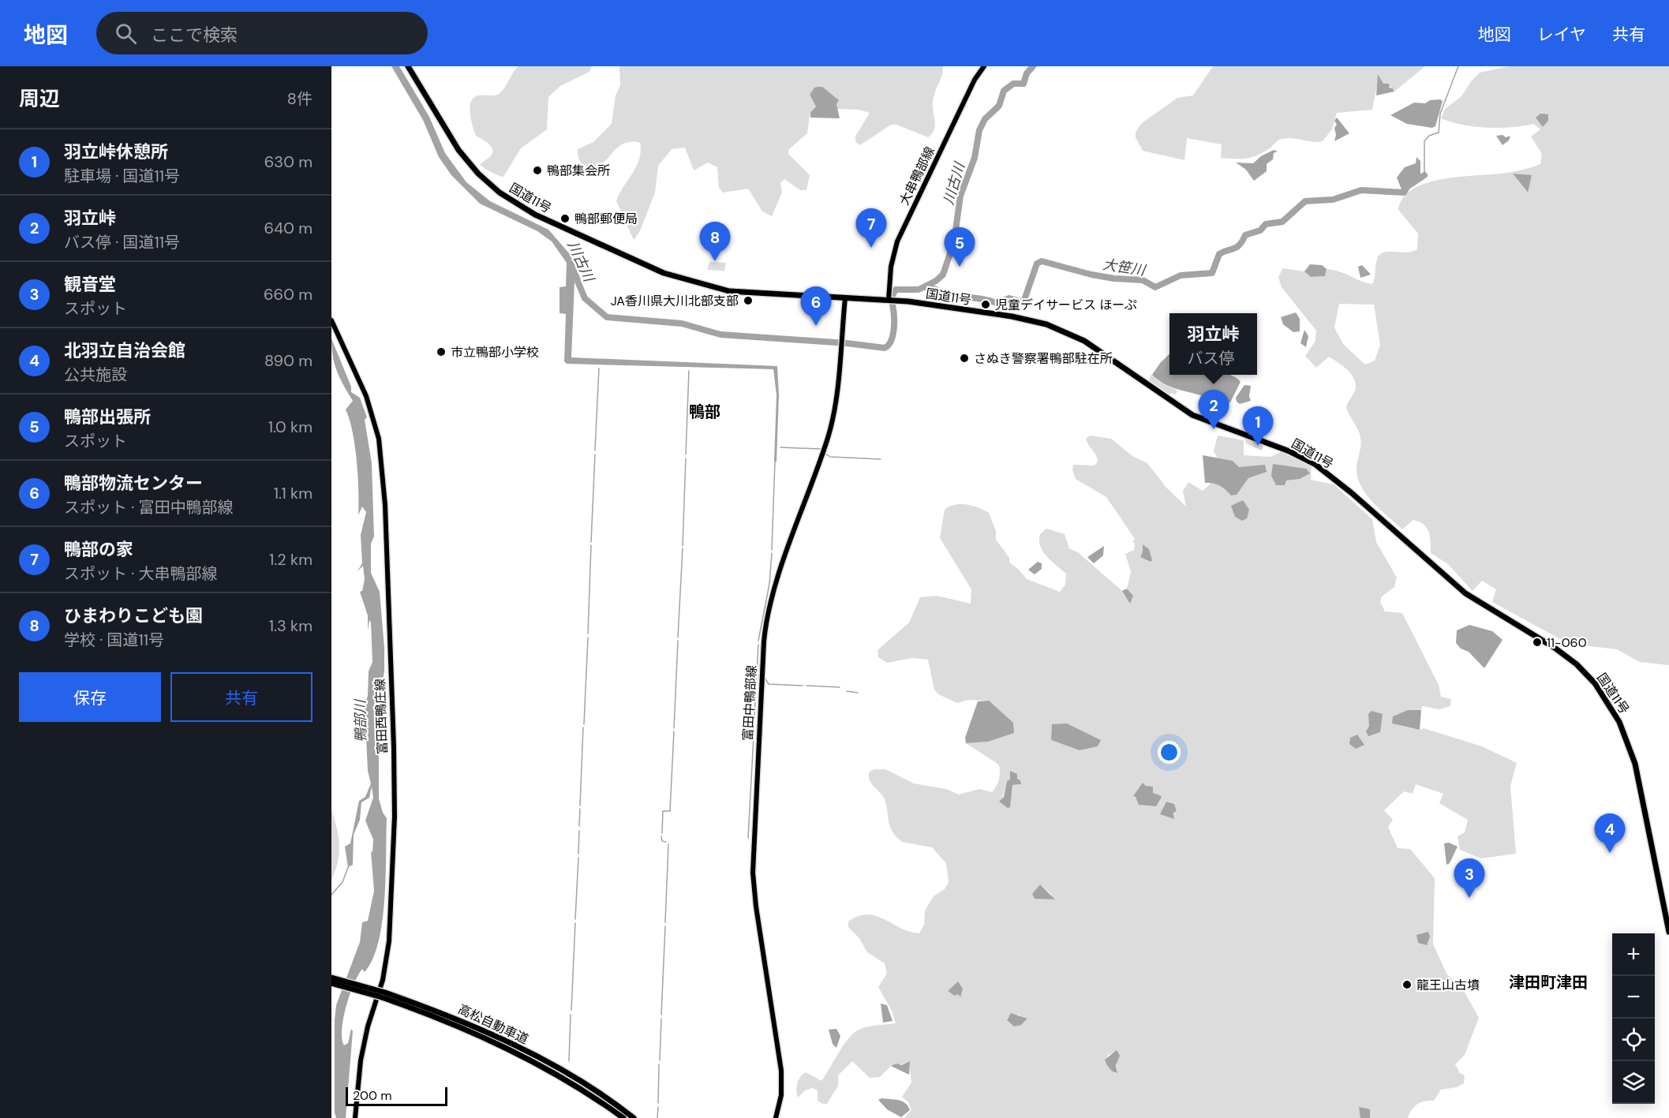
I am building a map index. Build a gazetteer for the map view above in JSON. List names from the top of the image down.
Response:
{
  "streets": {
    "highway": ["国道11号", "高松自動車道"],
    "main road": ["大串鴨部線", "富田中鴨部線", "富田西鴨庄線"]
  },
  "crossings": [
    ["大串鴨部線", "国道11号"],
    ["国道11号", "富田中鴨部線"]
  ],
  "districts": ["鴨部", "津田町津田"],
  "water": ["川古川", "大笹川", "鴨部川"],
  "places": [
    "鴨部集会所",
    "鴨部郵便局",
    "JA香川県大川北部支部",
    "児童デイサービス ほーぷ",
    "市立鴨部小学校",
    "さぬき警察署鴨部駐在所",
    "11-060",
    "龍王山古墳"
  ],
  "scale_bar": "200 m",
  "page": {
    "header": "地図",
    "search": "ここで検索",
    "nav": ["地図", "レイヤ", "共有"],
    "heading": ["周辺", "8件"],
    "list": [
      {
        "mark": "1",
        "name": "羽立峠休憩所",
        "note": "駐車場 · 国道11号",
        "value": "630 m"
      },
      {
        "mark": "2",
        "name": "羽立峠",
        "note": "バス停 · 国道11号",
        "value": "640 m"
      },
      {
        "mark": "3",
        "name": "観音堂",
        "note": "スポット",
        "value": "660 m"
      },
      {
        "mark": "4",
        "name": "北羽立自治会館",
        "note": "公共施設",
        "value": "890 m"
      },
      {
        "mark": "5",
        "name": "鴨部出張所",
        "note": "スポット",
        "value": "1.0 km"
      },
      {
        "mark": "6",
        "name": "鴨部物流センター",
        "note": "スポット · 富田中鴨部線",
        "value": "1.1 km"
      },
      {
        "mark": "7",
        "name": "鴨部の家",
        "note": "スポット · 大串鴨部線",
        "value": "1.2 km"
      },
      {
        "mark": "8",
        "name": "ひまわりこども園",
        "note": "学校 · 国道11号",
        "value": "1.3 km"
      }
    ],
    "pins": [
      "7",
      "8",
      "5",
      "6",
      "2",
      "1",
      "4",
      "3"
    ],
    "popup": ["羽立峠", "バス停"],
    "buttons": ["保存", "共有"],
    "map_buttons": ["+", "−"],
    "scale": "200 m"
  }
}
